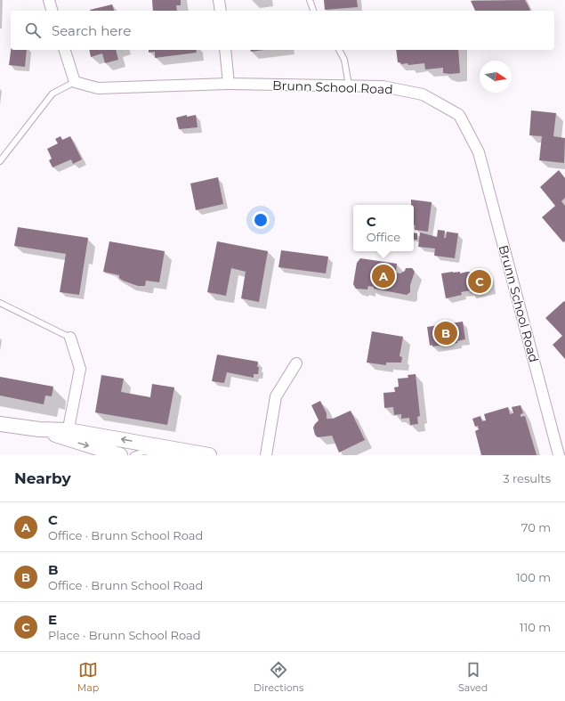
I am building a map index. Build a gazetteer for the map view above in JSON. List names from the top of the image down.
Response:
{
  "streets": {
    "street": ["Brunn School Road"]
  },
  "north": "right",
  "page": {
    "search": "Search here",
    "popup": ["C", "Office"],
    "pins": ["A", "C", "B"],
    "heading": ["Nearby", "3 results"],
    "list": [
      {
        "mark": "A",
        "name": "C",
        "note": "Office · Brunn School Road",
        "value": "70 m"
      },
      {
        "mark": "B",
        "name": "B",
        "note": "Office · Brunn School Road",
        "value": "100 m"
      },
      {
        "mark": "C",
        "name": "E",
        "note": "Place · Brunn School Road",
        "value": "110 m"
      }
    ],
    "nav": ["Map", "Directions", "Saved"]
  }
}
